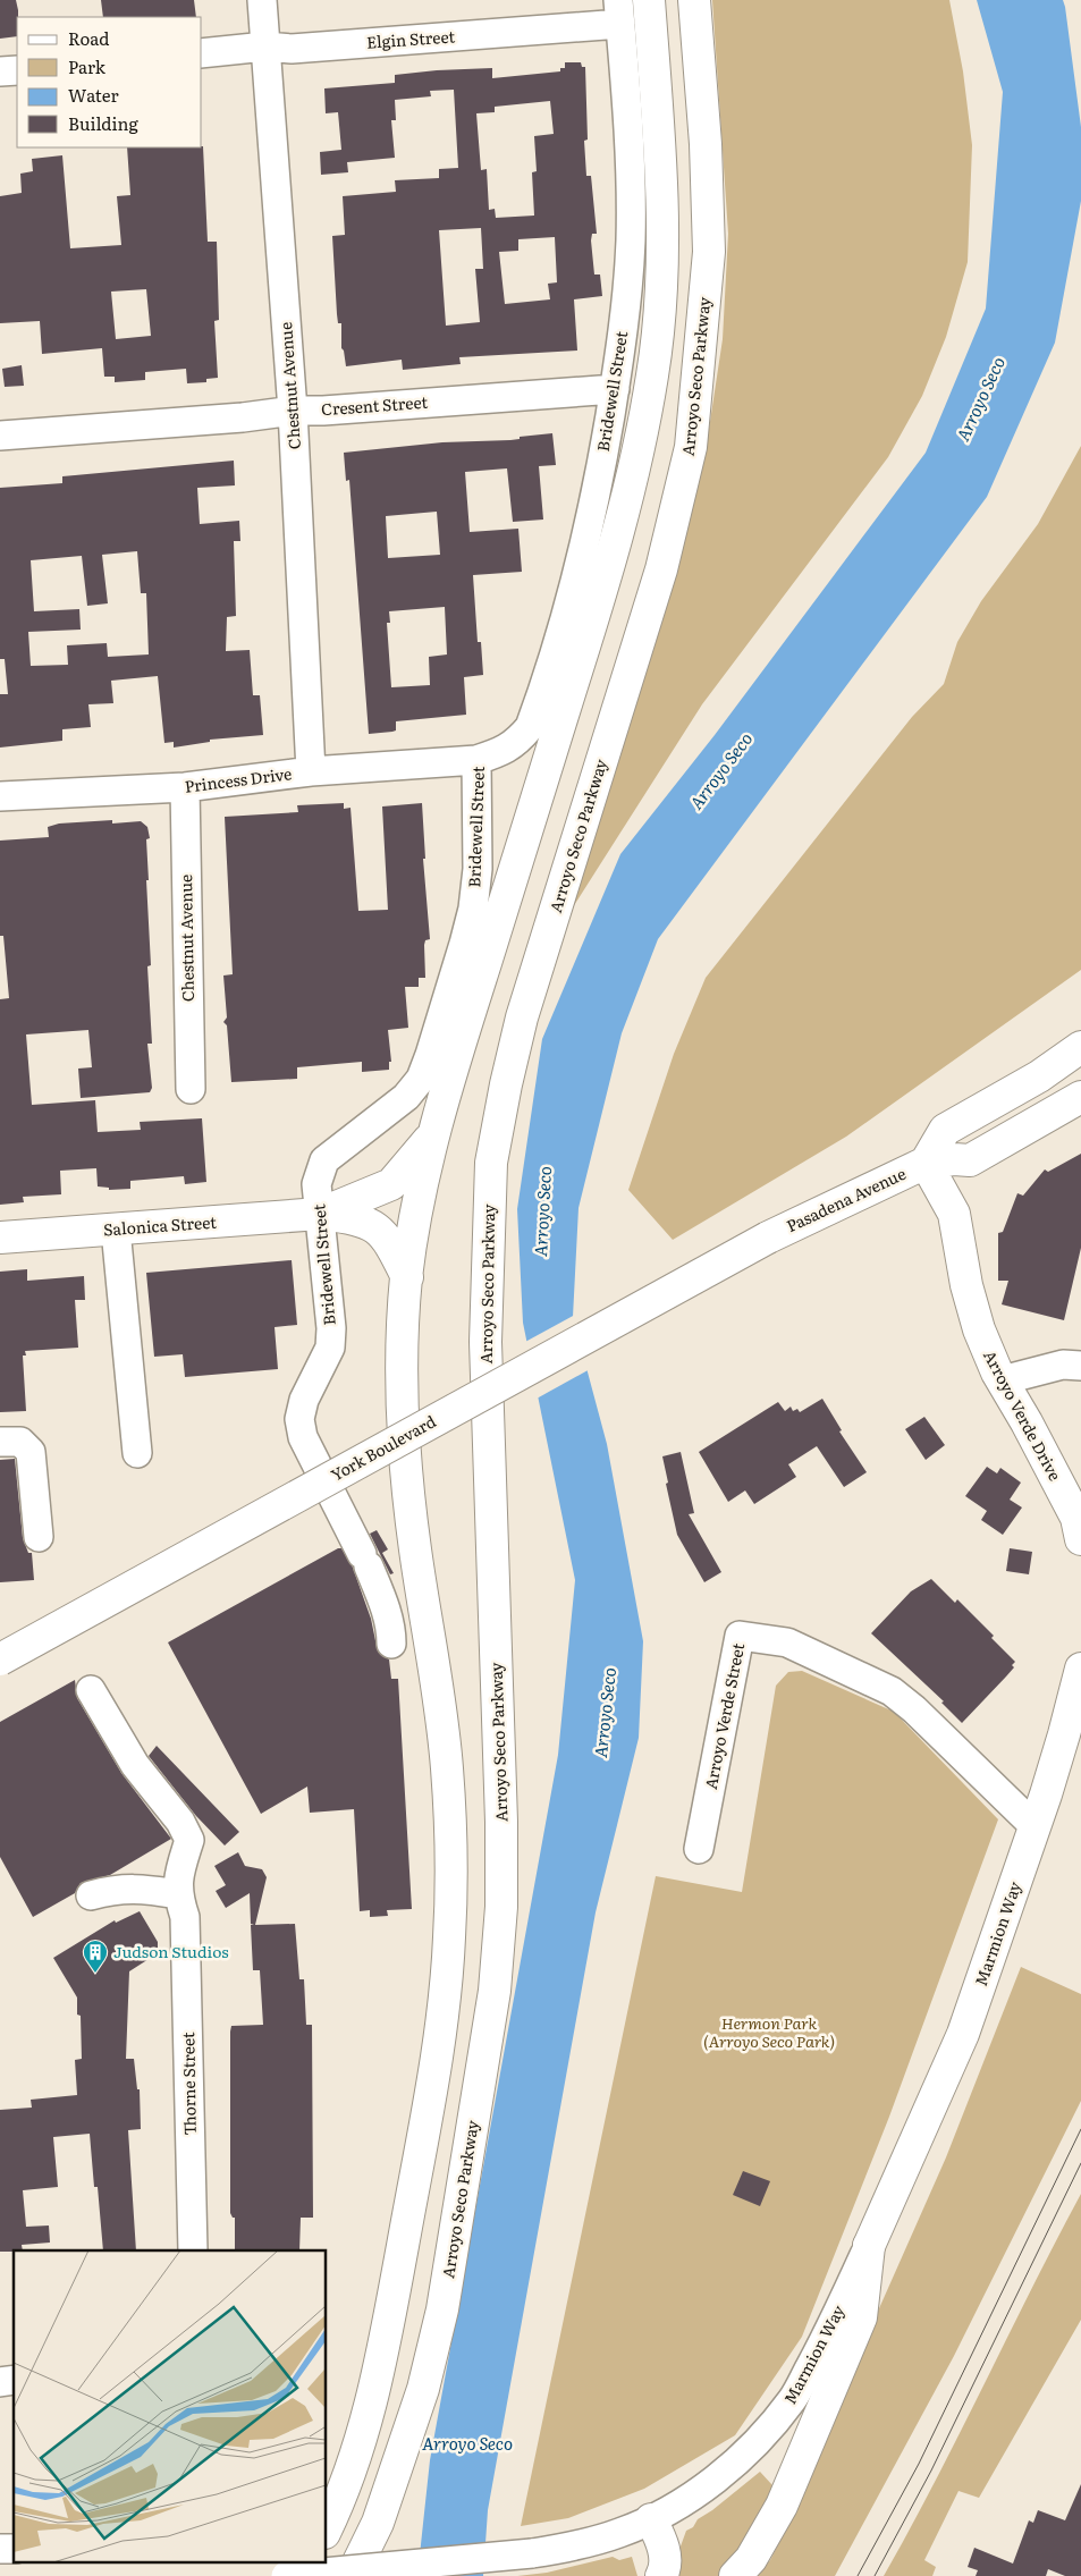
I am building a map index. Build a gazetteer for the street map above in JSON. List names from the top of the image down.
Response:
{
  "streets": {
    "main road": [
      "Arroyo Seco Parkway",
      "Pasadena Avenue",
      "Salonica Street",
      "Arroyo Verde Drive",
      "York Boulevard",
      "Marmion Way"
    ],
    "street": [
      "Elgin Street",
      "Chestnut Avenue",
      "Bridewell Street",
      "Cresent Street",
      "Princess Drive",
      "Arroyo Verde Street",
      "Thorne Street"
    ]
  },
  "crossings": [
    ["Elgin Street", "Chestnut Avenue"],
    ["Elgin Street", "Bridewell Street"],
    ["Chestnut Avenue", "Cresent Street"],
    ["Chestnut Avenue", "Princess Drive"],
    ["Bridewell Street", "Cresent Street"],
    ["Bridewell Street", "Princess Drive"],
    ["Bridewell Street", "Salonica Street"],
    ["Pasadena Avenue", "Arroyo Verde Drive"],
    ["Pasadena Avenue", "York Boulevard"],
    ["Arroyo Verde Street", "Marmion Way"]
  ],
  "water": ["Arroyo Seco"],
  "parks": ["Hermon Park (Arroyo Seco Park)"],
  "places": {
    "building": ["Judson Studios"]
  },
  "legend": [
    "Road",
    "Park",
    "Water",
    "Building"
  ]
}
